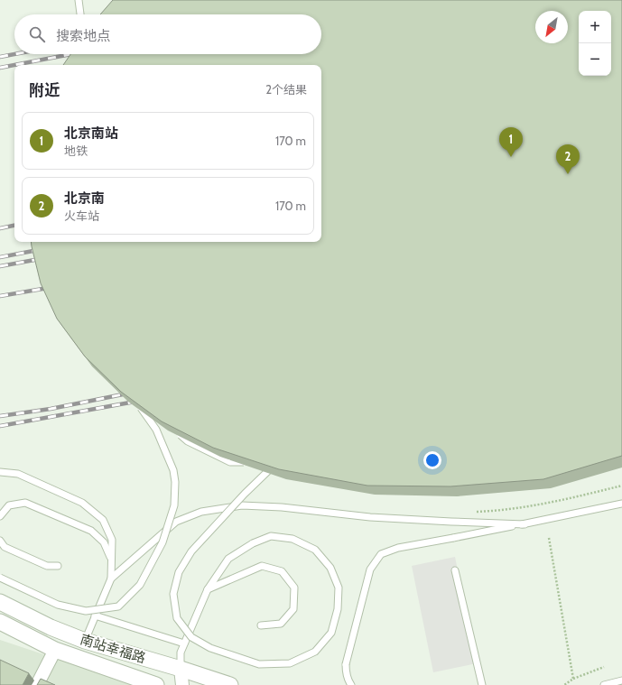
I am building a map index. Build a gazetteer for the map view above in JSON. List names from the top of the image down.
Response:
{
  "streets": {
    "street": ["南站幸福路"]
  },
  "north": "bottom left",
  "page": {
    "map_buttons": ["+", "−"],
    "search": "搜索地点",
    "heading": ["附近", "2个结果"],
    "list": [
      {
        "mark": "1",
        "name": "北京南站",
        "note": "地铁",
        "value": "170 m"
      },
      {
        "mark": "2",
        "name": "北京南",
        "note": "火车站",
        "value": "170 m"
      }
    ],
    "pins": ["1", "2"]
  }
}
